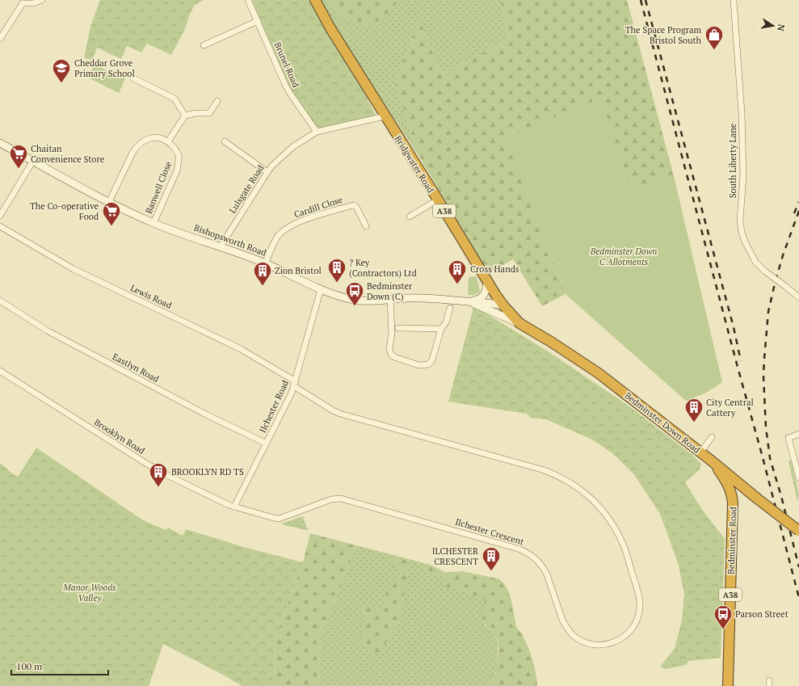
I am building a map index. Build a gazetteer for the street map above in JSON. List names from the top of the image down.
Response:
{
  "streets": {
    "highway": [
      "Bridgwater Road",
      "A38",
      "Bedminster Down Road",
      "Bedminster Road"
    ],
    "street": [
      "Brunel Road",
      "South Liberty Lane",
      "Banwell Close",
      "Lulsgate Road",
      "Cardill Close",
      "Bishopsworth Road",
      "Lewis Road",
      "Eastlyn Road",
      "Ilchester Road",
      "Brooklyn Road",
      "Ilchester Crescent"
    ]
  },
  "crossings": [
    ["Brunel Road", "Lulsgate Road"],
    ["Bridgwater Road", "Lulsgate Road"],
    ["Bridgwater Road", "Bishopsworth Road"],
    ["Bridgwater Road", "Bedminster Down Road"],
    ["Banwell Close", "Bishopsworth Road"],
    ["Lulsgate Road", "Bishopsworth Road"],
    ["Cardill Close", "Bishopsworth Road"],
    ["A38", "Bedminster Down Road"],
    ["A38", "Bedminster Road"],
    ["Bishopsworth Road", "Ilchester Road"],
    ["Bishopsworth Road", "Bedminster Down Road"],
    ["Lewis Road", "Ilchester Road"],
    ["Lewis Road", "Ilchester Crescent"],
    ["Eastlyn Road", "Ilchester Road"],
    ["Ilchester Road", "Brooklyn Road"],
    ["Ilchester Road", "Ilchester Crescent"],
    ["Bedminster Down Road", "Bedminster Road"],
    ["Brooklyn Road", "Ilchester Crescent"]
  ],
  "parks": ["Bedminster Down C Allotments", "Manor Woods Valley"],
  "places": {
    "shop": ["The Space Program Bristol South"],
    "school or university": ["Cheddar Grove Primary School"],
    "supermarket": ["Chaitan Convenience Store", "The Co-operative Food"],
    "building": [
      "? Key (Contractors) Ltd",
      "Cross Hands",
      "Zion Bristol",
      "City Central Cattery",
      "BROOKLYN RD TS",
      "ILCHESTER CRESCENT"
    ],
    "bus stop": ["Bedminster Down (C)", "Parson Street"]
  },
  "scale_bar": "100 m",
  "north": "right"
}
